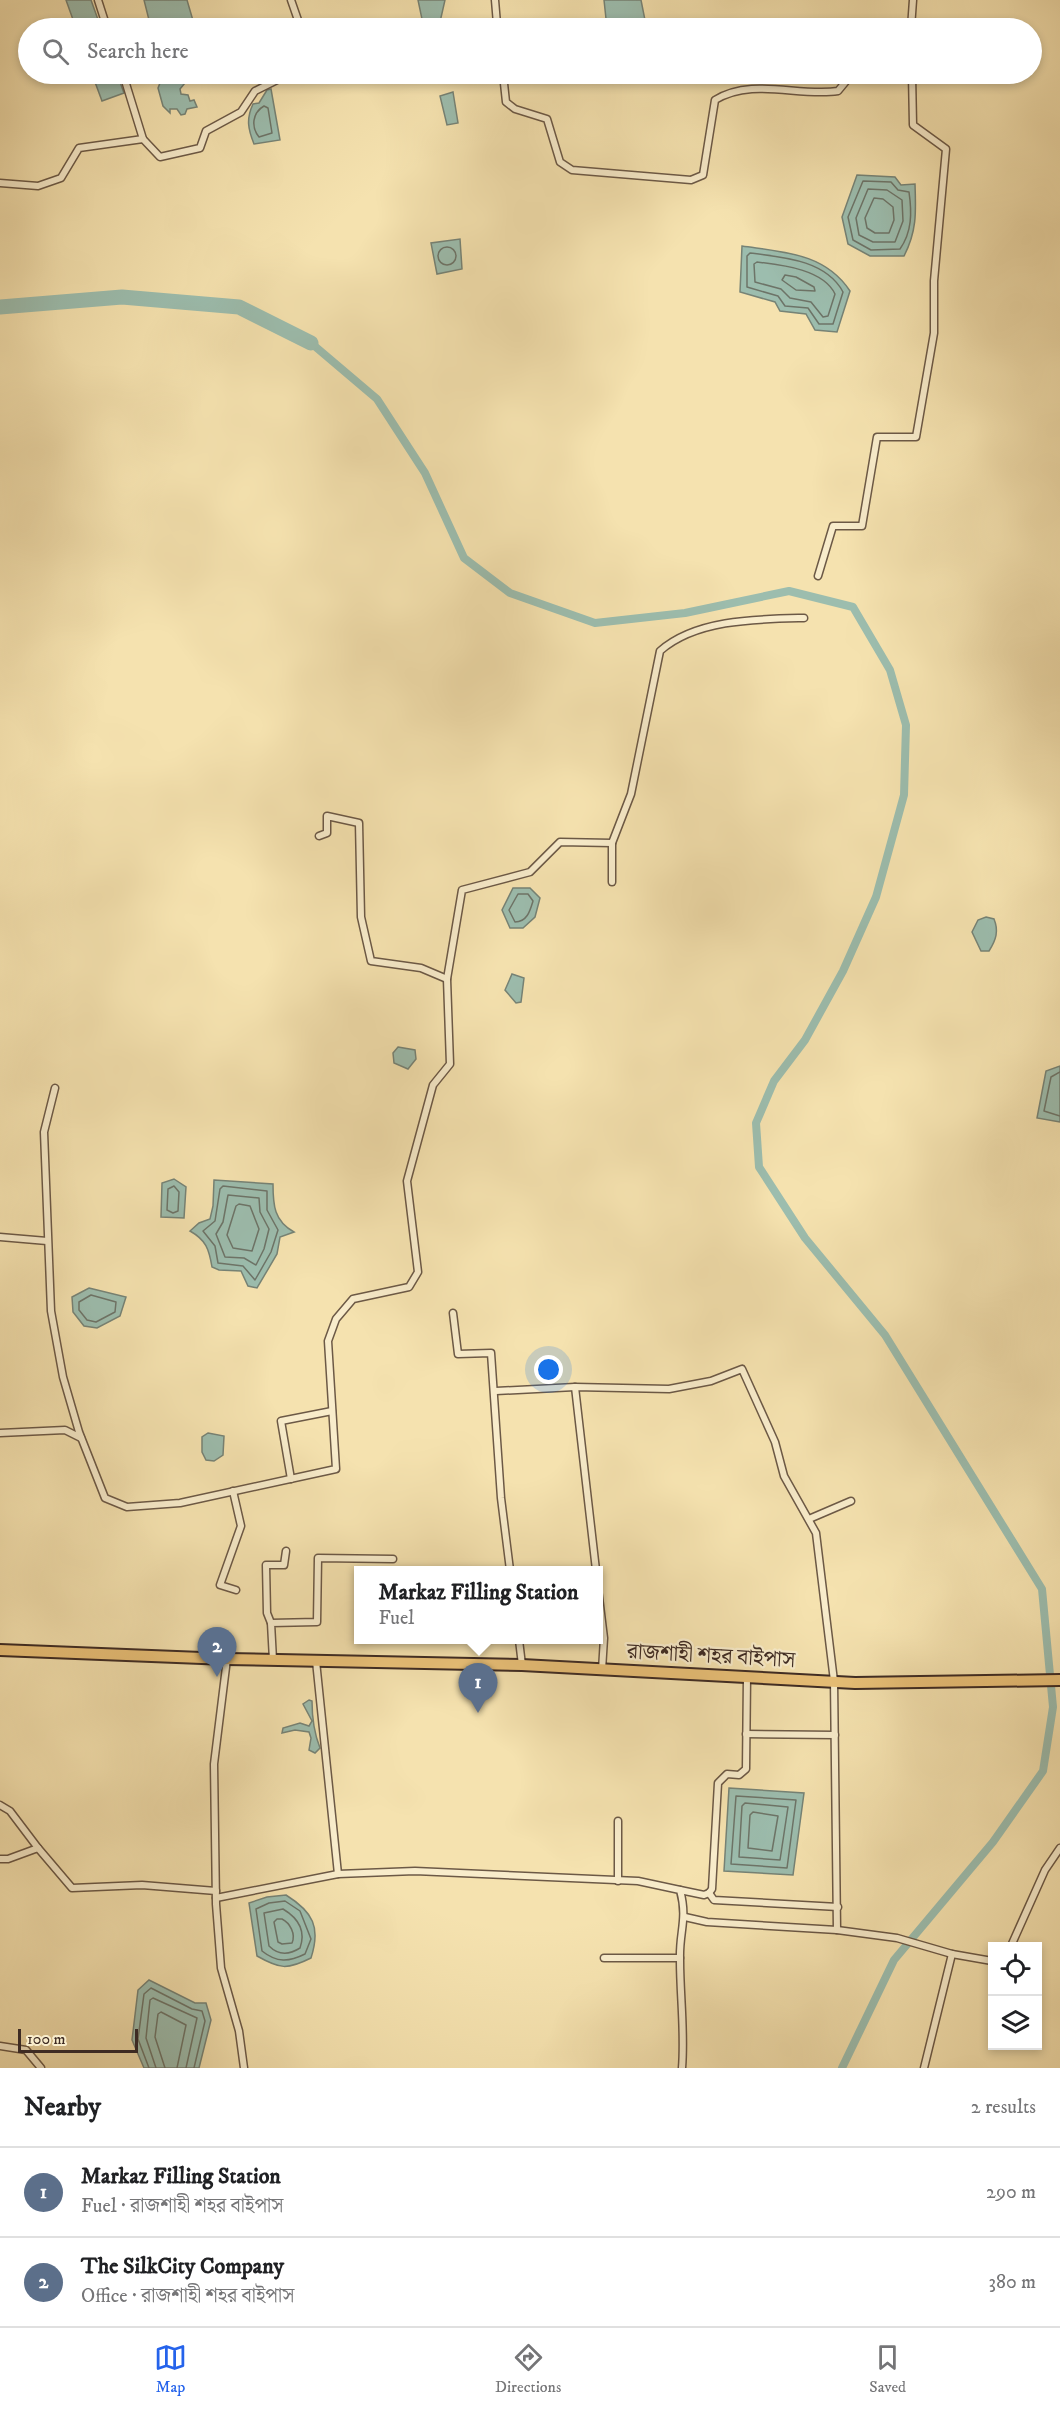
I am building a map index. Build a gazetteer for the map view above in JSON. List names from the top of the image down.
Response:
{
  "streets": {
    "highway": ["রাজশাহী শহর বাইপাস"]
  },
  "scale_bar": "100 m",
  "page": {
    "search": "Search here",
    "popup": ["Markaz Filling Station", "Fuel"],
    "pins": ["2", "1"],
    "scale": "100 m",
    "heading": ["Nearby", "2 results"],
    "list": [
      {
        "mark": "1",
        "name": "Markaz Filling Station",
        "note": "Fuel · রাজশাহী শহর বাইপাস",
        "value": "290 m"
      },
      {
        "mark": "2",
        "name": "The SilkCity Company",
        "note": "Office · রাজশাহী শহর বাইপাস",
        "value": "380 m"
      }
    ],
    "nav": ["Map", "Directions", "Saved"]
  }
}
